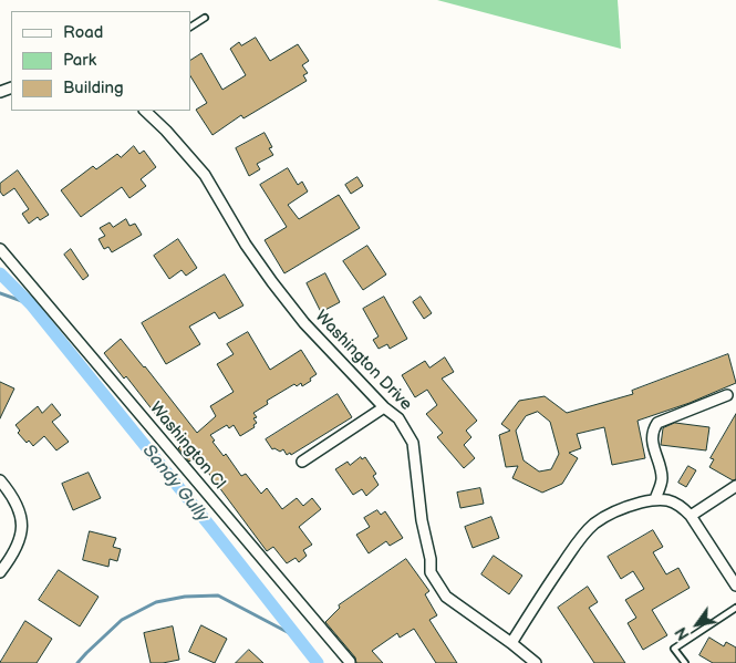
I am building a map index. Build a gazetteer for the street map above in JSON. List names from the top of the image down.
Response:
{
  "streets": {
    "street": ["Washington Drive", "Washington Cl"]
  },
  "water": ["Sandy Gully"],
  "legend": ["Road", "Park", "Building"],
  "north": "bottom left"
}
